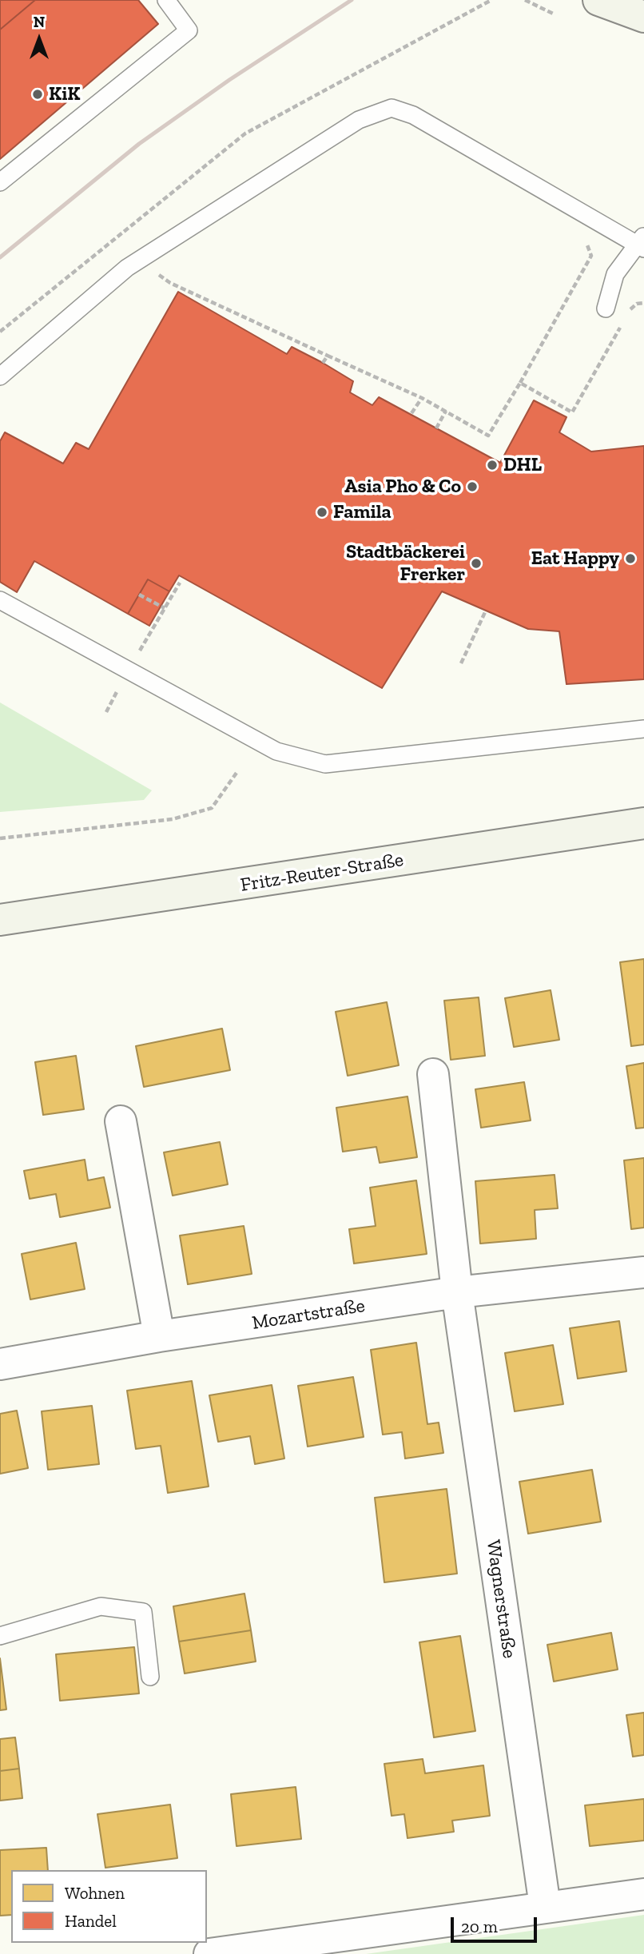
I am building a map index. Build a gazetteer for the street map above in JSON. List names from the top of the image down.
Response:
{
  "streets": {
    "street": ["Fritz-Reuter-Straße", "Mozartstraße", "Wagnerstraße"]
  },
  "crossings": [
    ["Mozartstraße", "Wagnerstraße"]
  ],
  "places": [
    "KiK",
    "DHL",
    "Asia Pho & Co",
    "Famila",
    "Eat Happy",
    "Stadtbäckerei Frerker"
  ],
  "legend": ["Wohnen", "Handel"],
  "scale_bar": "20 m",
  "north": "top"
}
